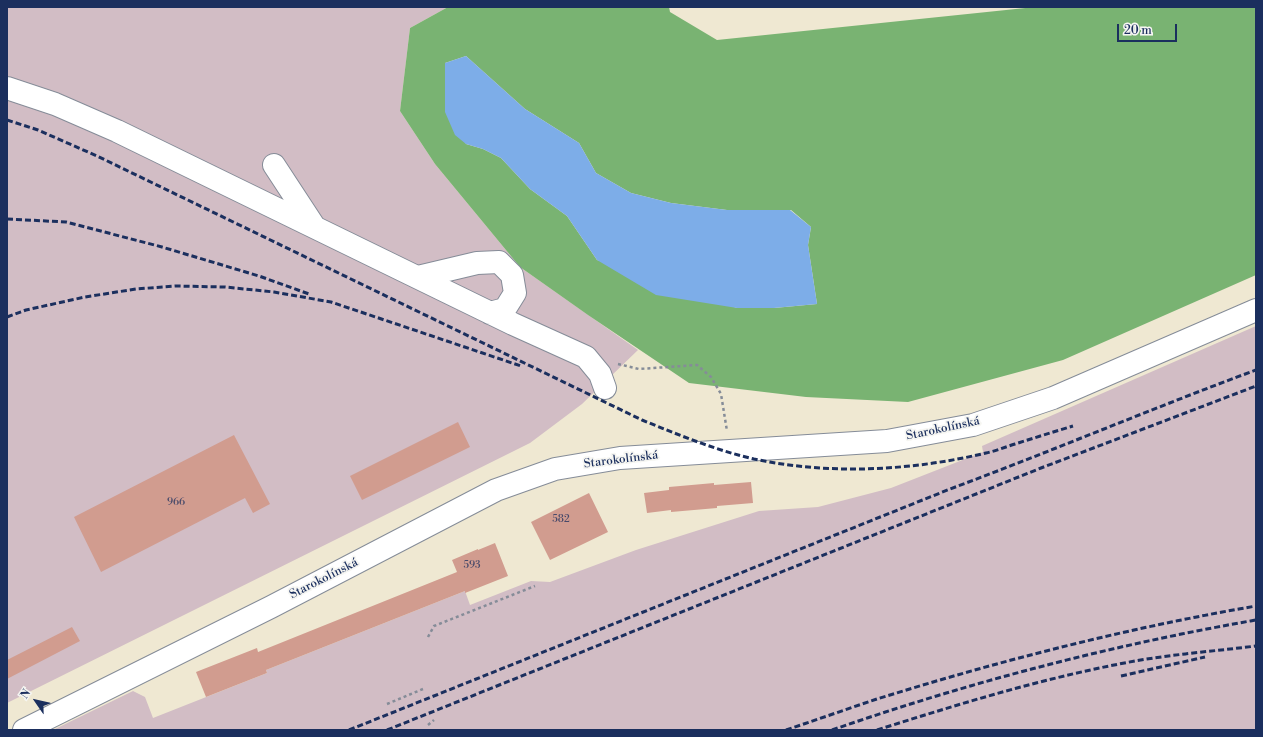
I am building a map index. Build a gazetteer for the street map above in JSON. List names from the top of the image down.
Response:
{
  "streets": {
    "street": ["Starokolínská"]
  },
  "house_numbers": ["966", "582", "593"],
  "scale_bar": "20 m",
  "north": "top left"
}
